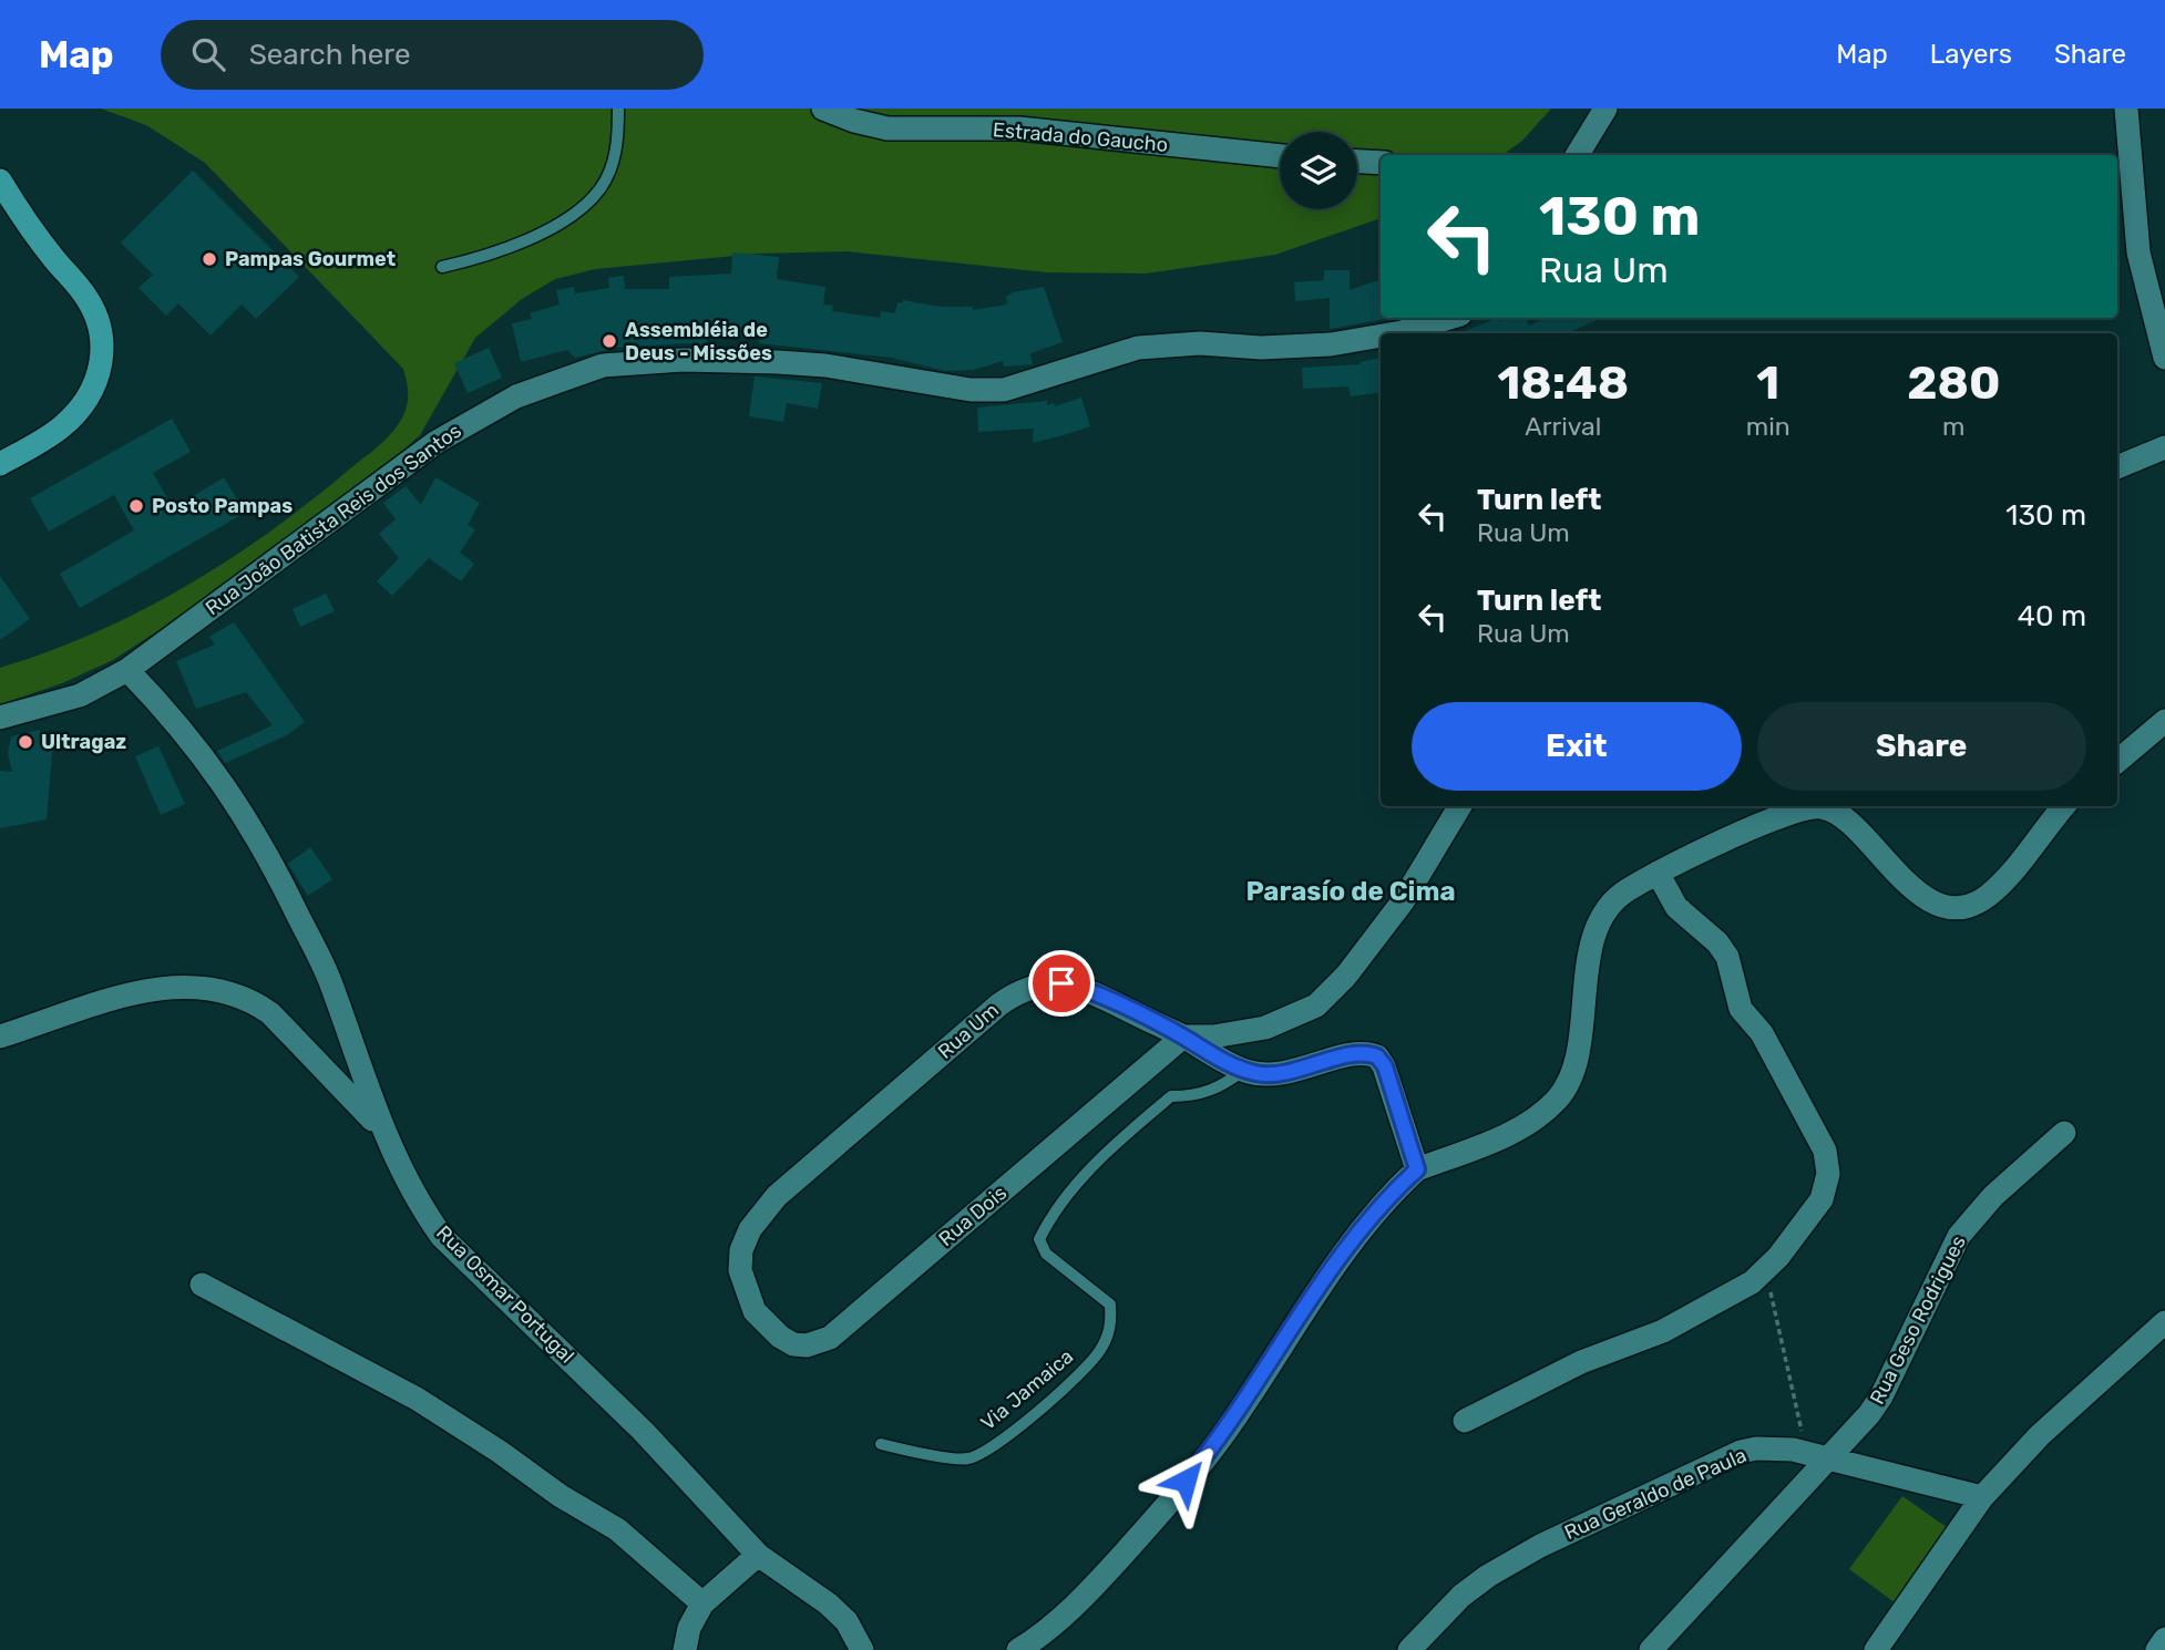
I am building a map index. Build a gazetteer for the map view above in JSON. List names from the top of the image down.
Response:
{
  "streets": {
    "street": [
      "Estrada do Gaucho",
      "Rua João Batista Reis dos Santos",
      "Rua Um",
      "Rua Dois",
      "Rua Osmar Portugal",
      "Rua Geso Rodrigues",
      "Rua Geraldo de Paula"
    ],
    "lane": ["Via Jamaica"]
  },
  "crossings": [
    ["Rua João Batista Reis dos Santos", "Rua Osmar Portugal"],
    ["Rua Um", "Rua Dois"],
    ["Rua Um", "Via Jamaica"],
    ["Rua Geso Rodrigues", "Rua Geraldo de Paula"]
  ],
  "districts": ["Parasío de Cima"],
  "places": [
    "Pampas Gourmet",
    "Assembléia de Deus - Missões",
    "Posto Pampas",
    "Ultragaz"
  ],
  "page": {
    "header": "Map",
    "search": "Search here",
    "nav": ["Map", "Layers", "Share"],
    "turn": ["130 m", "Rua Um"],
    "eta": [
      "18:48",
      "Arrival",
      "1",
      "min",
      "280",
      "m"
    ],
    "list": [
      {
        "name": "Turn left",
        "note": "Rua Um",
        "value": "130 m"
      },
      {
        "name": "Turn left",
        "note": "Rua Um",
        "value": "40 m"
      }
    ],
    "buttons": ["Exit", "Share"]
  }
}
